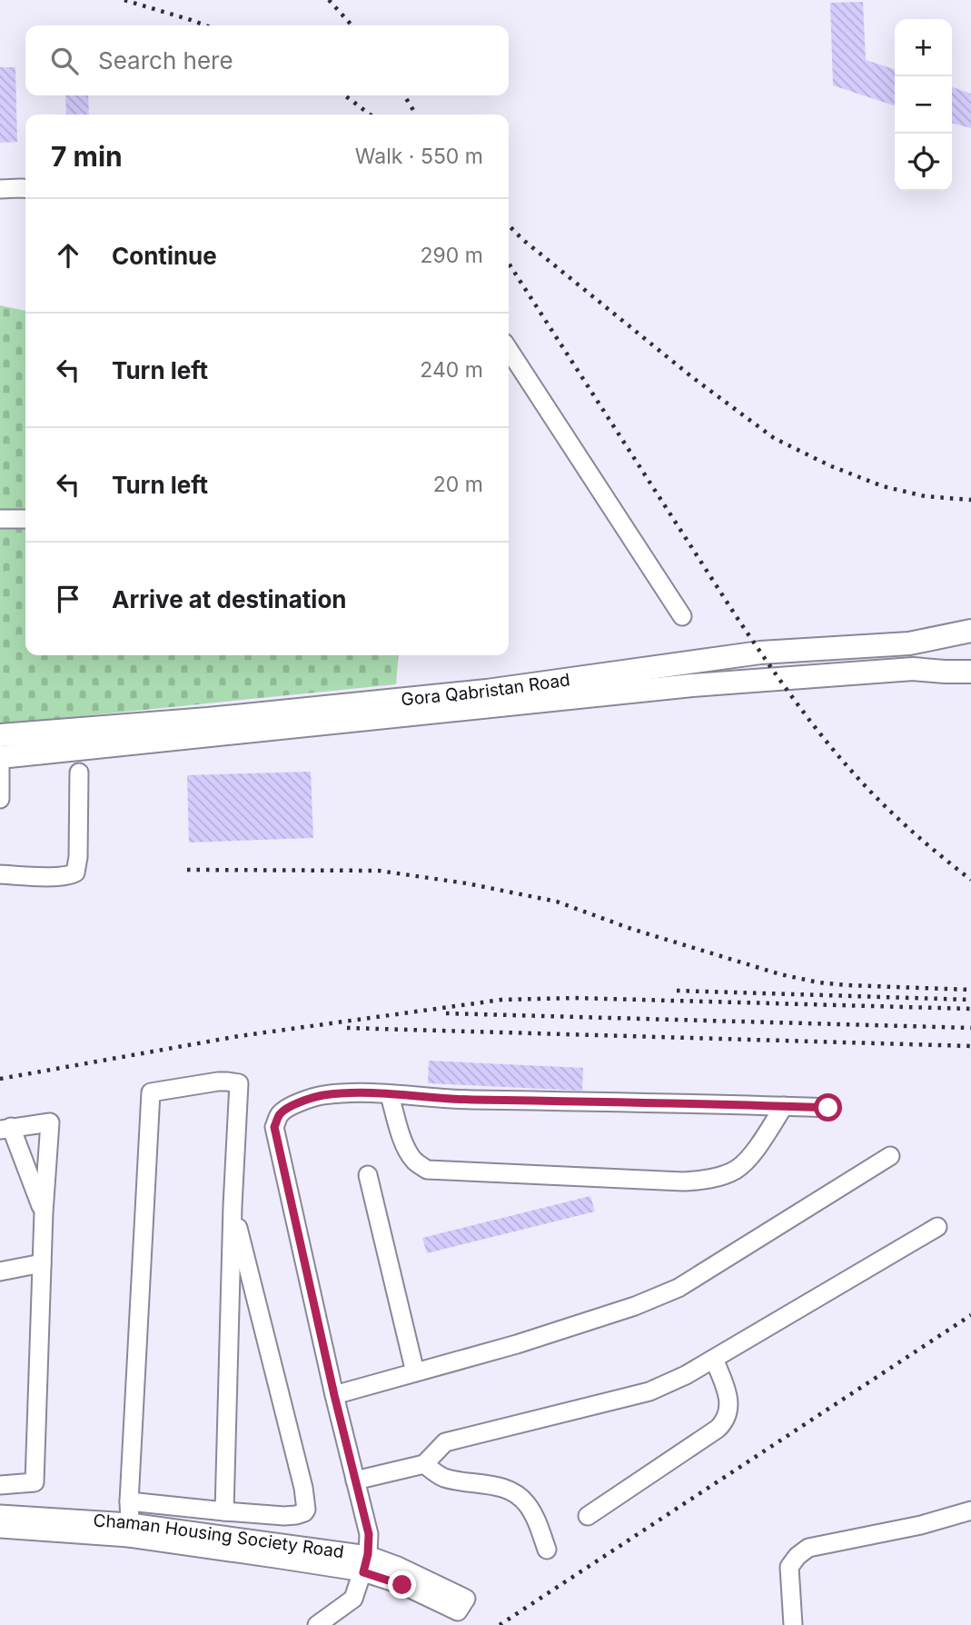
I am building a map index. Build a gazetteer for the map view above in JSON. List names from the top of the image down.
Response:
{
  "streets": {
    "main road": ["Gora Qabristan Road"],
    "street": ["Chaman Housing Society Road"]
  },
  "page": {
    "map_buttons": ["+", "−"],
    "search": "Search here",
    "heading": ["7 min", "Walk · 550 m"],
    "list": [
      ["Continue", "290 m"],
      ["Turn left", "240 m"],
      ["Turn left", "20 m"],
      "Arrive at destination"
    ]
  }
}
